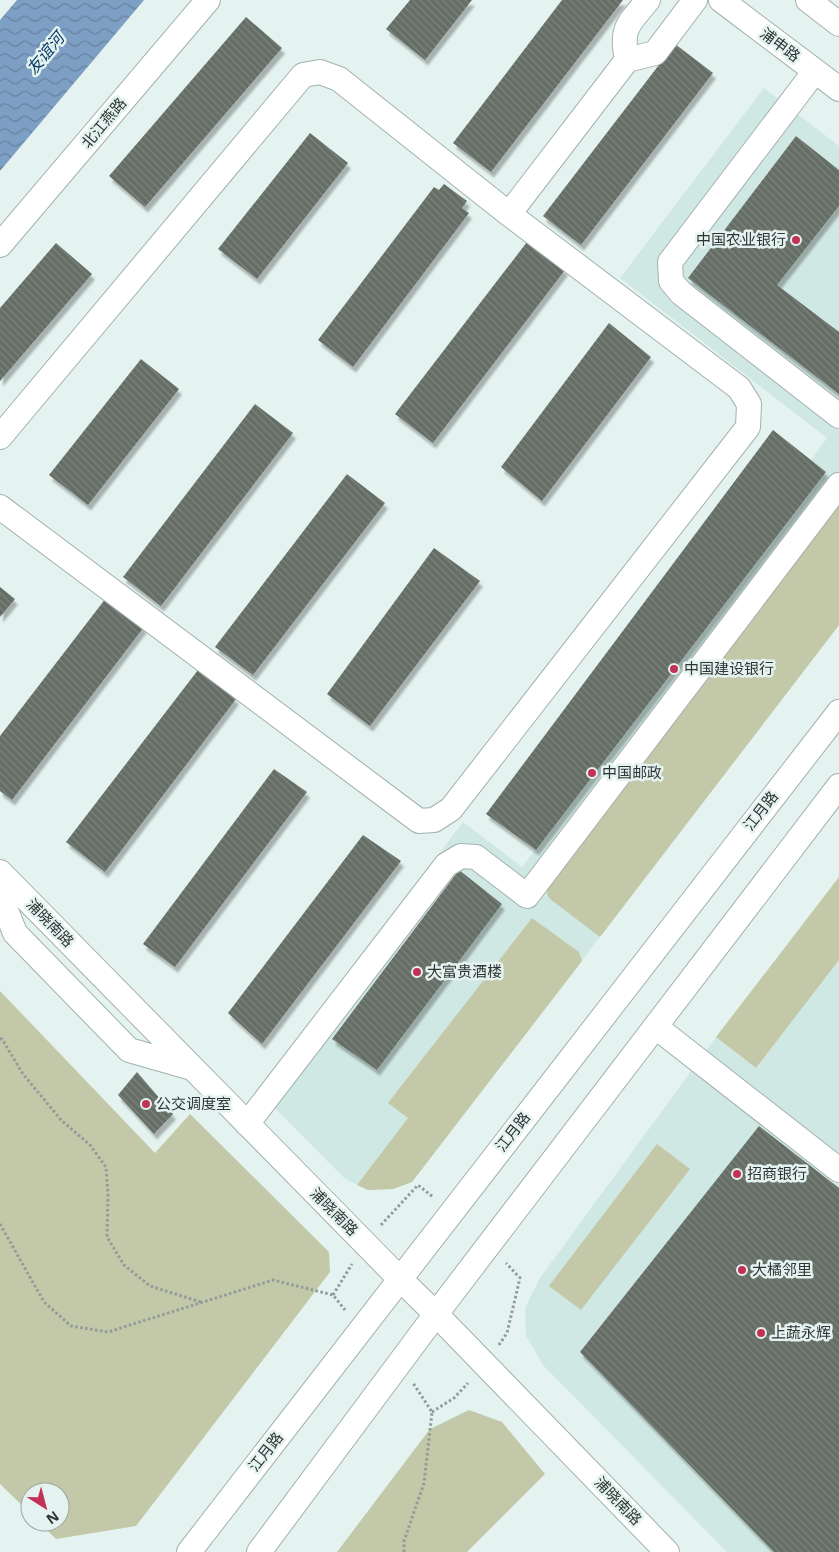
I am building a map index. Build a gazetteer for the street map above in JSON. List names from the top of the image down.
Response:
{
  "streets": {
    "street": [
      "浦申路",
      "北江燕路",
      "江月路",
      "浦晓南路"
    ]
  },
  "crossings": [
    ["江月路", "浦晓南路"]
  ],
  "water": ["友谊河"],
  "places": [
    "中国农业银行",
    "中国建设银行",
    "中国邮政",
    "大富贵酒楼",
    "公交调度室",
    "招商银行",
    "大橘邻里",
    "上蔬永辉"
  ],
  "north": "bottom right"
}
